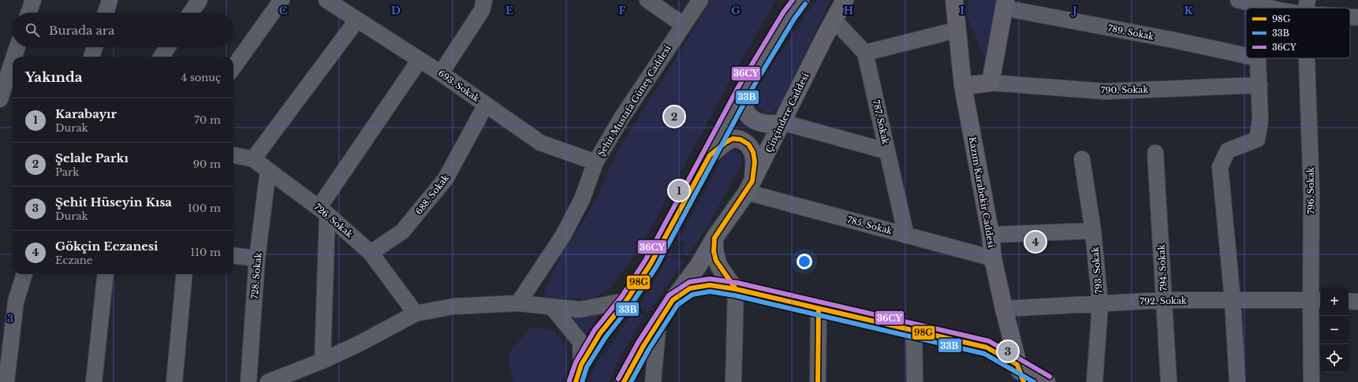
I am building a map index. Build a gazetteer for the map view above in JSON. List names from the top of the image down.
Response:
{
  "streets": {
    "main road": ["Çinçindere Caddesi", "Kazım Karabekir Caddesi"],
    "street": [
      "789. Sokak",
      "693. Sokak",
      "790. Sokak",
      "Şehit Mustafa Güneş Caddesi",
      "787. Sokak",
      "796. Sokak",
      "688. Sokak",
      "726. Sokak",
      "785. Sokak",
      "794. Sokak",
      "793. Sokak",
      "728. Sokak",
      "792. Sokak"
    ]
  },
  "crossings": [
    ["693. Sokak", "Şehit Mustafa Güneş Caddesi"],
    ["693. Sokak", "688. Sokak"],
    ["Çinçindere Caddesi", "785. Sokak"],
    ["787. Sokak", "785. Sokak"],
    ["796. Sokak", "792. Sokak"],
    ["Kazım Karabekir Caddesi", "785. Sokak"],
    ["Kazım Karabekir Caddesi", "792. Sokak"],
    ["688. Sokak", "726. Sokak"],
    ["726. Sokak", "728. Sokak"],
    ["794. Sokak", "792. Sokak"],
    ["793. Sokak", "792. Sokak"]
  ],
  "lines": ["transit line 36CY", "transit line 33B", "transit line 98G"],
  "legend": ["98G", "33B", "36CY"],
  "page": {
    "search": "Burada ara",
    "heading": ["Yakında", "4 sonuç"],
    "list": [
      {
        "mark": "1",
        "name": "Karabayır",
        "note": "Durak",
        "value": "70 m"
      },
      {
        "mark": "2",
        "name": "Şelale Parkı",
        "note": "Park",
        "value": "90 m"
      },
      {
        "mark": "3",
        "name": "Şehit Hüseyin Kısa",
        "note": "Durak",
        "value": "100 m"
      },
      {
        "mark": "4",
        "name": "Gökçin Eczanesi",
        "note": "Eczane",
        "value": "110 m"
      }
    ],
    "pins": [
      "2",
      "1",
      "4",
      "3"
    ],
    "map_buttons": ["+", "−"]
  },
  "grid": {
    "columns": [
      "C",
      "D",
      "E",
      "F",
      "G",
      "H",
      "I",
      "J",
      "K"
    ],
    "rows": ["3"]
  }
}
